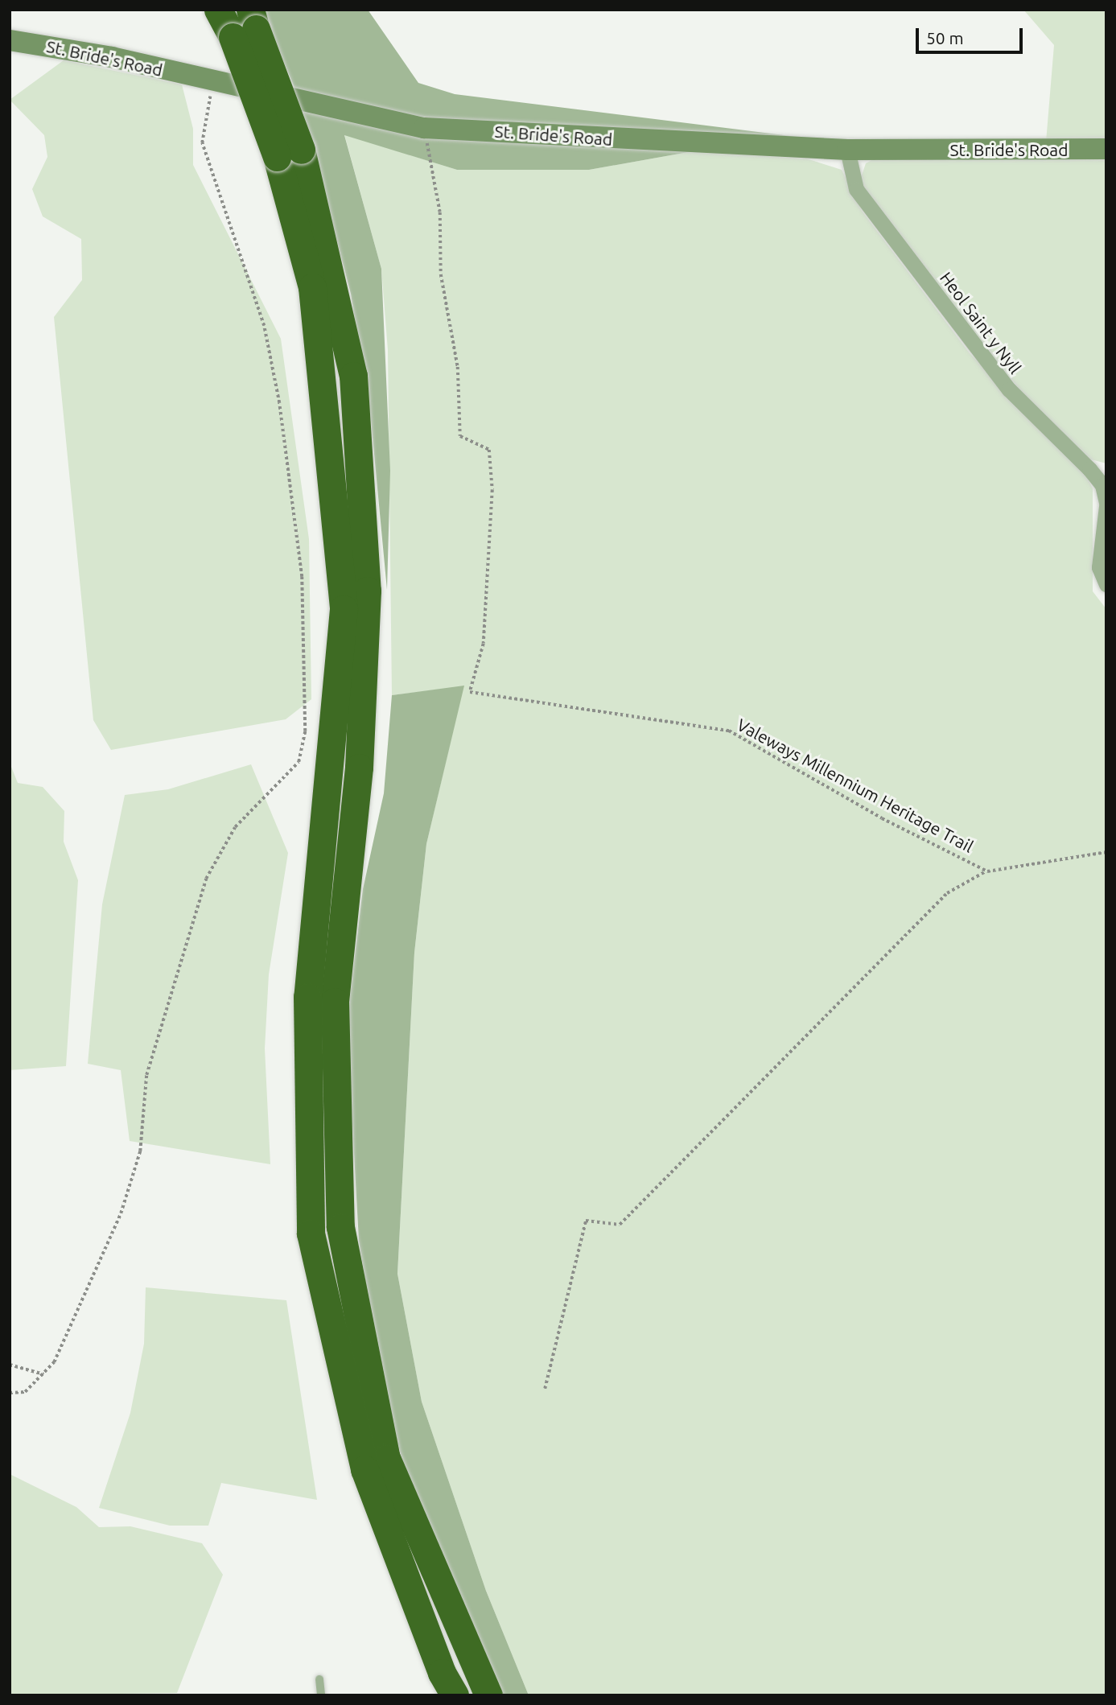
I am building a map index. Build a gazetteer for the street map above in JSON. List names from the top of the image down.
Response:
{
  "streets": {
    "street": ["St. Bride's Road", "Heol Saint y Nyll"],
    "path": ["Valeways Millennium Heritage Trail"]
  },
  "crossings": [
    ["St. Bride's Road", "Heol Saint y Nyll"],
    ["St. Bride's Road", "Valeways Millennium Heritage Trail"]
  ],
  "scale_bar": "50 m"
}
